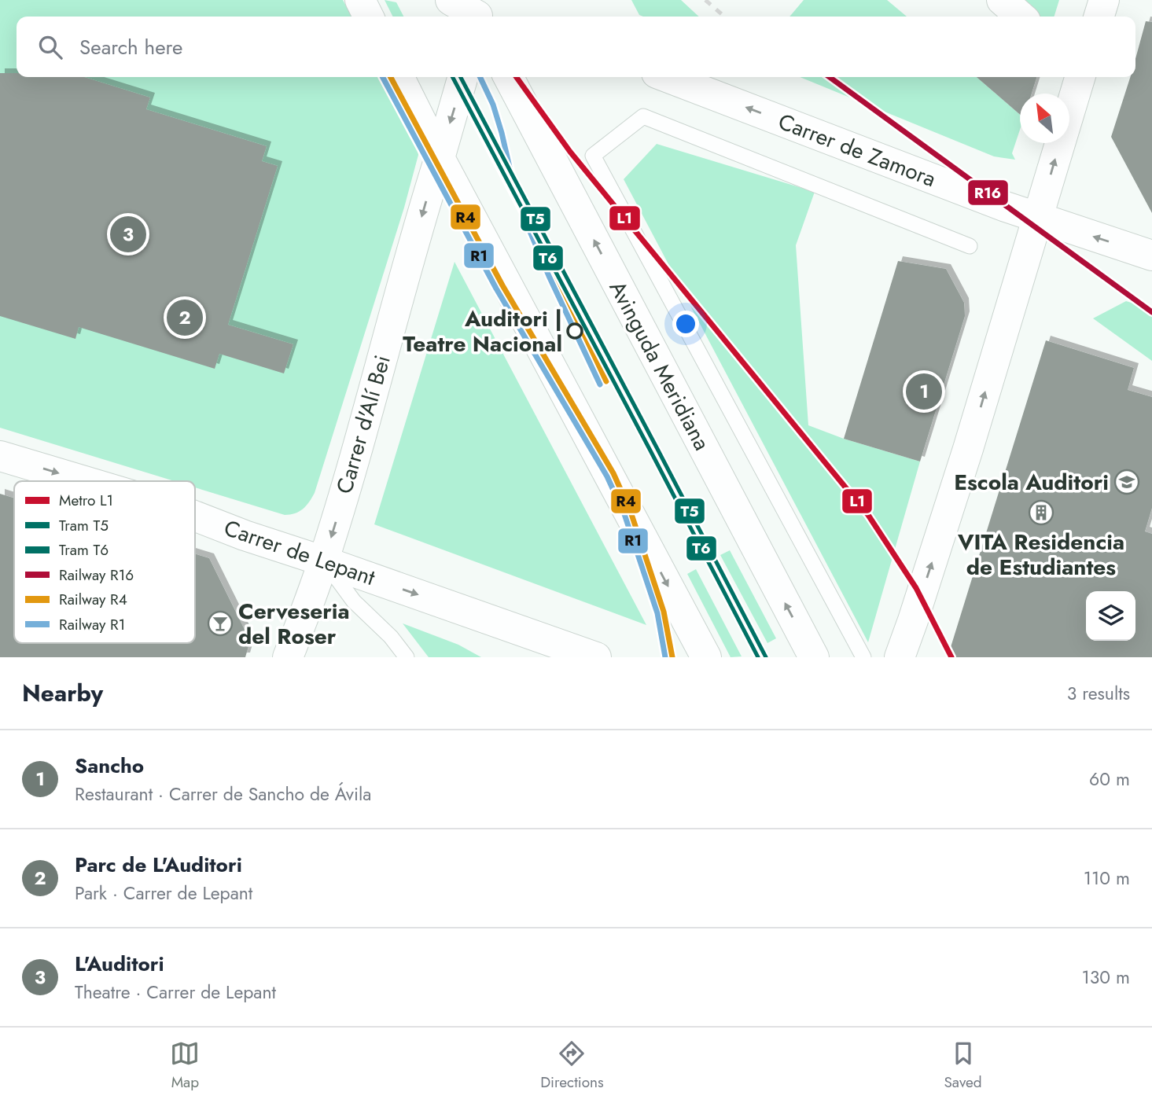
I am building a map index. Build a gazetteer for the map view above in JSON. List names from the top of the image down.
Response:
{
  "streets": {
    "street": [
      "Carrer de Zamora",
      "Avinguda Meridiana",
      "Carrer d'Alí Bei",
      "Carrer de Lepant"
    ]
  },
  "crossings": [
    ["Carrer d'Alí Bei", "Carrer de Lepant"]
  ],
  "one_way": ["Carrer de Zamora", "Carrer d'Alí Bei", "Carrer de Lepant"],
  "places": {
    "other": ["Auditori | Teatre Nacional"],
    "school or university": ["Escola Auditori"],
    "building": ["VITA Residencia de Estudiantes"],
    "bar": ["Cerveseria del Roser"]
  },
  "lines": [
    "metro line L1",
    "tram line T5",
    "tram line T6",
    "rail line R16",
    "rail line R4",
    "rail line R1"
  ],
  "legend": [
    "Metro L1",
    "Tram T5",
    "Tram T6",
    "Railway R16",
    "Railway R4",
    "Railway R1"
  ],
  "north": "top left",
  "page": {
    "search": "Search here",
    "pins": ["3", "2", "1"],
    "heading": ["Nearby", "3 results"],
    "list": [
      {
        "mark": "1",
        "name": "Sancho",
        "note": "Restaurant · Carrer de Sancho de Ávila",
        "value": "60 m"
      },
      {
        "mark": "2",
        "name": "Parc de L'Auditori",
        "note": "Park · Carrer de Lepant",
        "value": "110 m"
      },
      {
        "mark": "3",
        "name": "L'Auditori",
        "note": "Theatre · Carrer de Lepant",
        "value": "130 m"
      }
    ],
    "nav": ["Map", "Directions", "Saved"]
  }
}
